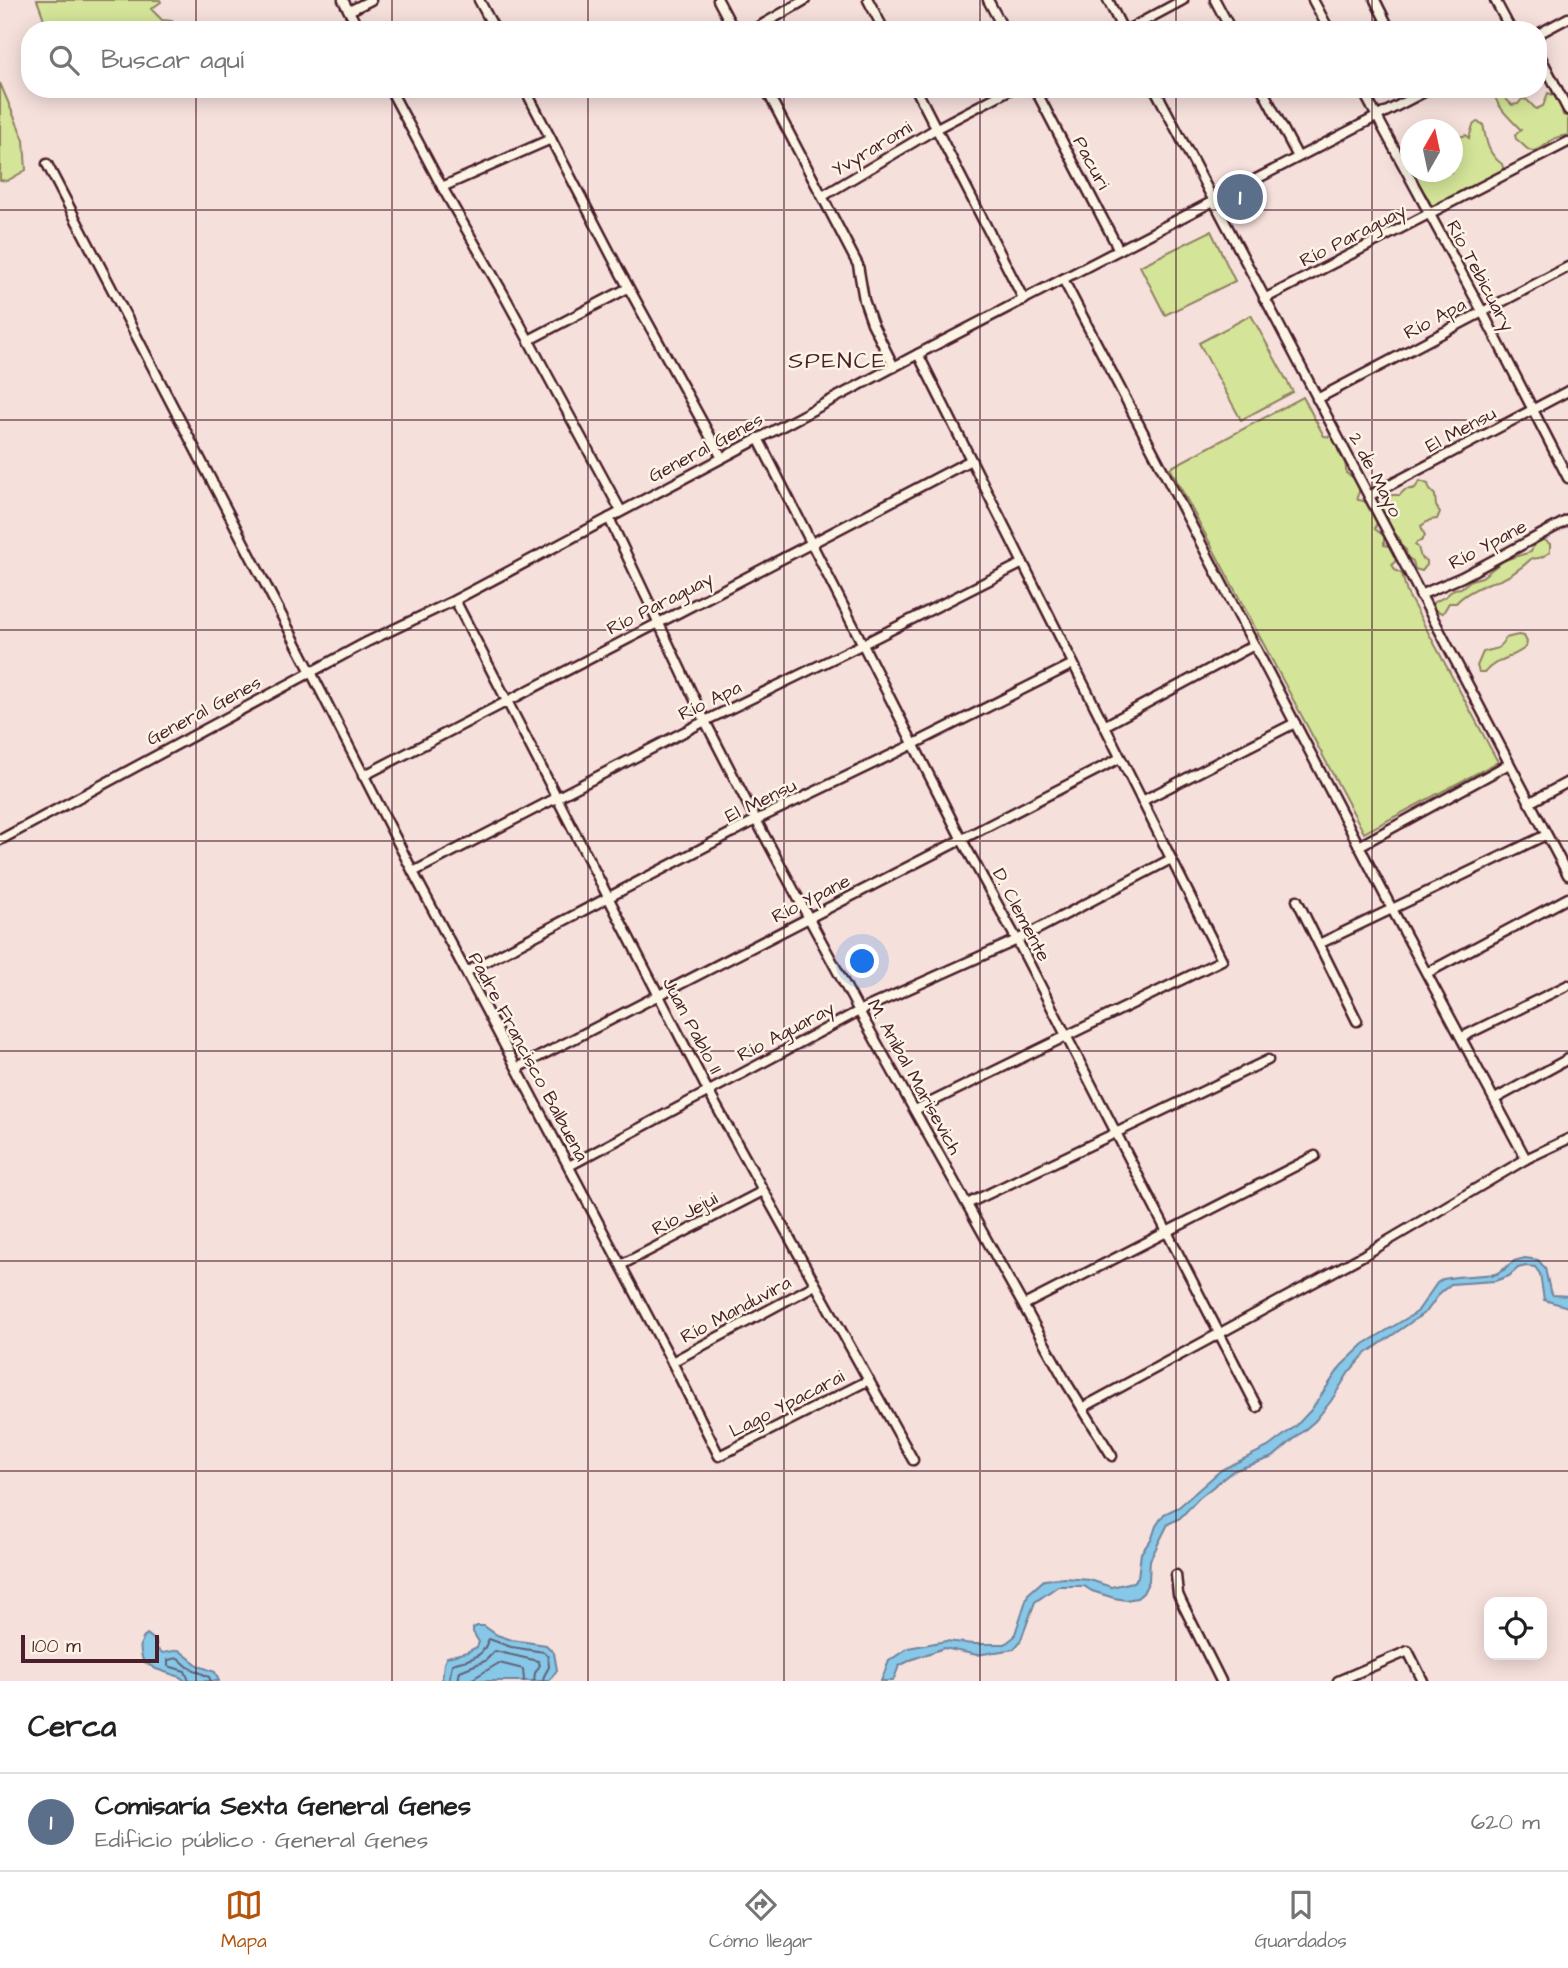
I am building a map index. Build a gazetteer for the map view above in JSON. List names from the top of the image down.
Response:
{
  "streets": {
    "street": [
      "Yvyraromi",
      "Pacuri",
      "Río Paraguay",
      "Río Tebicuary",
      "Río Apa",
      "El Mensu",
      "General Genes",
      "2 de Mayo",
      "Río Ypane",
      "D. Clemente",
      "Juan Pablo II",
      "Río Aguaray",
      "Padre Francisco Balbuena",
      "M. Anibal Marisevich",
      "Río Jejui",
      "Río Manduvira",
      "Lago Ypacarai"
    ]
  },
  "crossings": [
    ["Pacuri", "General Genes"],
    ["Río Paraguay", "Río Tebicuary"],
    ["Río Paraguay", "2 de Mayo"],
    ["Río Paraguay", "D. Clemente"],
    ["Río Paraguay", "Juan Pablo II"],
    ["Río Paraguay", "Padre Francisco Balbuena"],
    ["Río Paraguay", "M. Anibal Marisevich"],
    ["Río Tebicuary", "Río Apa"],
    ["Río Tebicuary", "El Mensu"],
    ["Río Tebicuary", "General Genes"],
    ["Río Apa", "2 de Mayo"],
    ["Río Apa", "D. Clemente"],
    ["Río Apa", "Juan Pablo II"],
    ["Río Apa", "Padre Francisco Balbuena"],
    ["Río Apa", "M. Anibal Marisevich"],
    ["El Mensu", "2 de Mayo"],
    ["El Mensu", "D. Clemente"],
    ["El Mensu", "Juan Pablo II"],
    ["El Mensu", "Padre Francisco Balbuena"],
    ["El Mensu", "M. Anibal Marisevich"],
    ["General Genes", "2 de Mayo"],
    ["General Genes", "D. Clemente"],
    ["General Genes", "Juan Pablo II"],
    ["General Genes", "Padre Francisco Balbuena"],
    ["General Genes", "M. Anibal Marisevich"],
    ["2 de Mayo", "Río Ypane"],
    ["Río Ypane", "D. Clemente"],
    ["Río Ypane", "Juan Pablo II"],
    ["Río Ypane", "Padre Francisco Balbuena"],
    ["Río Ypane", "M. Anibal Marisevich"],
    ["D. Clemente", "Río Aguaray"],
    ["Juan Pablo II", "Río Aguaray"],
    ["Juan Pablo II", "Río Jejui"],
    ["Juan Pablo II", "Río Manduvira"],
    ["Juan Pablo II", "Lago Ypacarai"],
    ["Río Aguaray", "Padre Francisco Balbuena"],
    ["Río Aguaray", "M. Anibal Marisevich"],
    ["Padre Francisco Balbuena", "Río Jejui"],
    ["Padre Francisco Balbuena", "Río Manduvira"],
    ["Padre Francisco Balbuena", "Lago Ypacarai"]
  ],
  "districts": ["SPENCE"],
  "scale_bar": "100 m",
  "north": "top",
  "page": {
    "search": "Buscar aquí",
    "pins": "1",
    "scale": "100 m",
    "heading": "Cerca",
    "list": [
      {
        "mark": "1",
        "name": "Comisaría Sexta General Genes",
        "note": "Edificio público · General Genes",
        "value": "620 m"
      }
    ],
    "nav": ["Mapa", "Cómo llegar", "Guardados"]
  }
}
